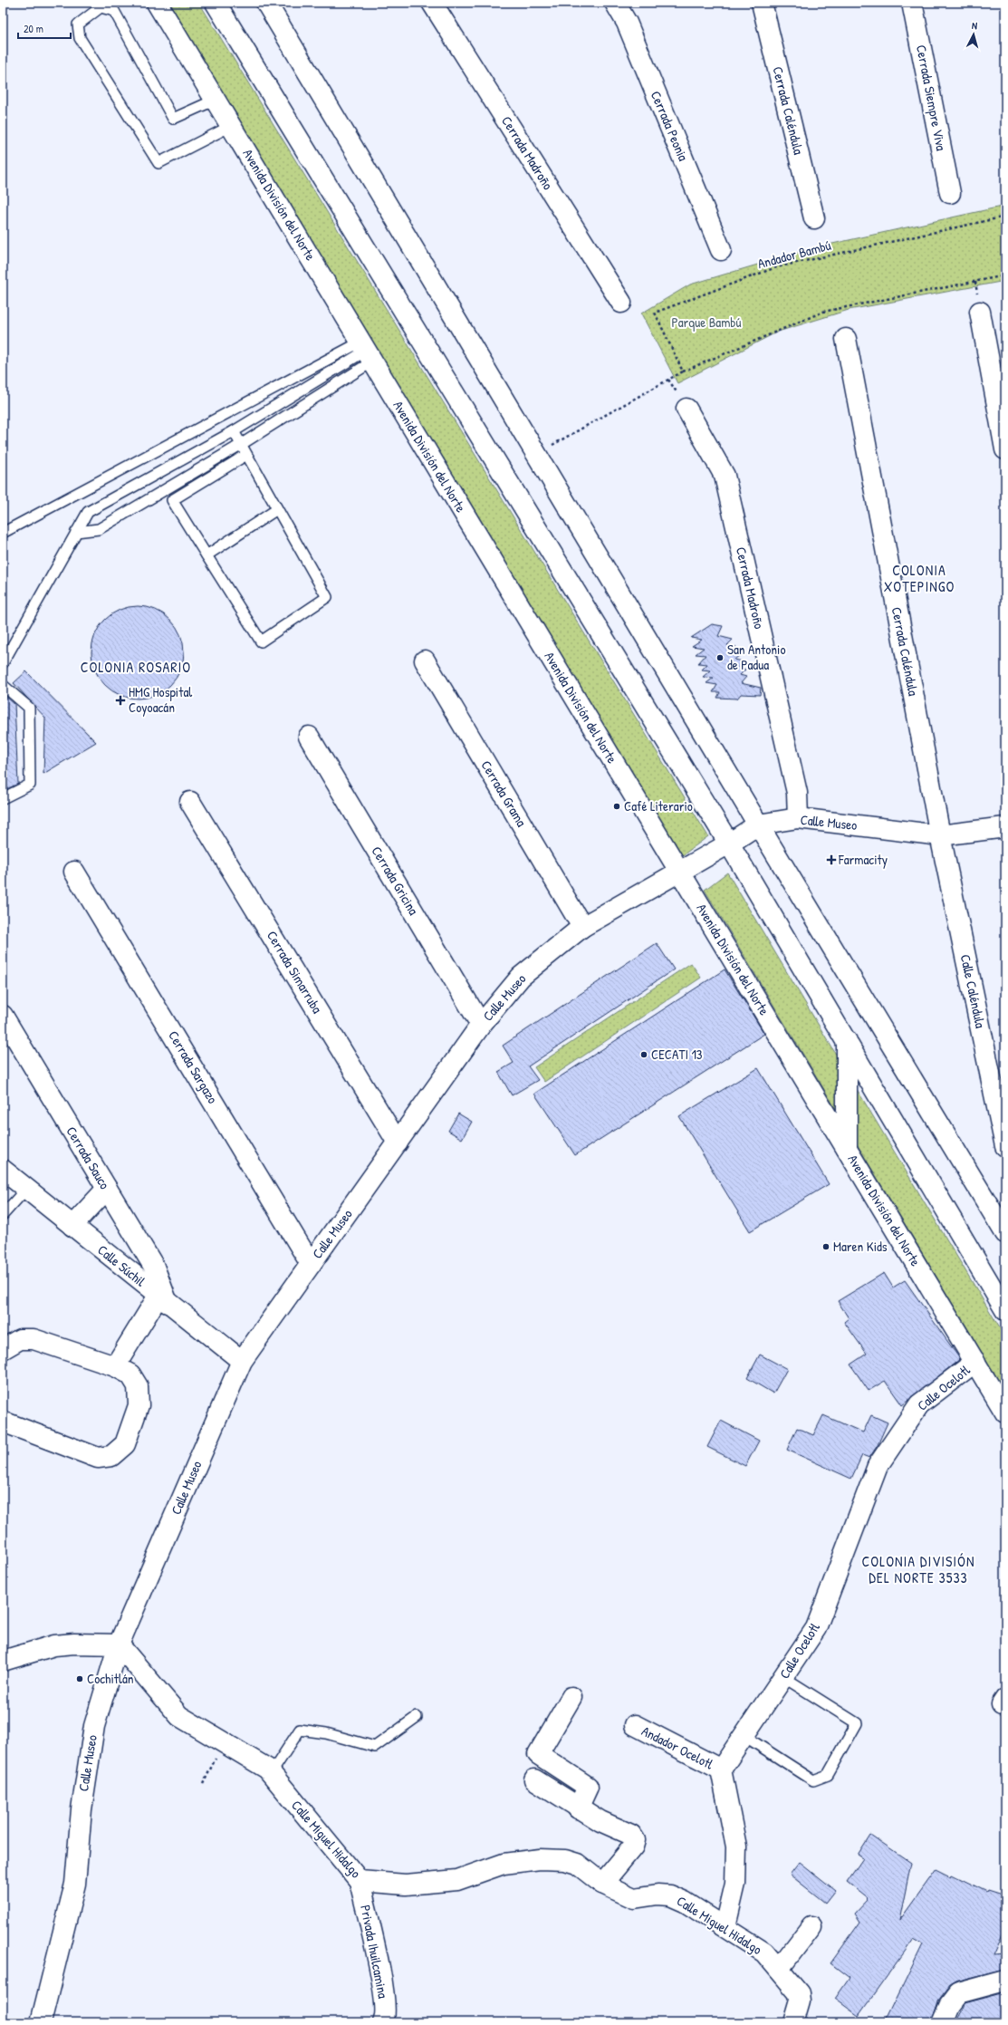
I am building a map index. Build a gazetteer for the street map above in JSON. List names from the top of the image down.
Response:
{
  "streets": {
    "street": [
      "Cerrada Siempre Viva",
      "Cerrada Caléndula",
      "Cerrada Peonia",
      "Cerrada Madroño",
      "Avenida División del Norte",
      "Cerrada Grama",
      "Calle Museo",
      "Cerrada Gricina",
      "Cerrada Simarruba",
      "Calle Caléndula",
      "Cerrada Sargazo",
      "Cerrada Sauco",
      "Calle Súchil",
      "Calle Ocelotl",
      "Andador Ocelotl",
      "Calle Miguel Hidalgo",
      "Privada Ihuilcamina"
    ],
    "path": ["Andador Bambú"]
  },
  "crossings": [
    ["Cerrada Caléndula", "Calle Museo"],
    ["Cerrada Caléndula", "Calle Caléndula"],
    ["Cerrada Madroño", "Calle Museo"],
    ["Avenida División del Norte", "Calle Museo"],
    ["Avenida División del Norte", "Calle Ocelotl"],
    ["Cerrada Grama", "Calle Museo"],
    ["Calle Museo", "Cerrada Gricina"],
    ["Calle Museo", "Cerrada Simarruba"],
    ["Calle Museo", "Calle Caléndula"],
    ["Calle Museo", "Cerrada Sargazo"],
    ["Calle Museo", "Calle Súchil"],
    ["Calle Museo", "Calle Miguel Hidalgo"],
    ["Cerrada Sauco", "Calle Súchil"],
    ["Calle Ocelotl", "Andador Ocelotl"],
    ["Calle Miguel Hidalgo", "Privada Ihuilcamina"]
  ],
  "districts": ["COLONIA XOTEPINGO", "COLONIA ROSARIO", "COLONIA DIVISIÓN DEL NORTE 3533"],
  "parks": ["Parque Bambú"],
  "places": {
    "other": [
      "San Antonio de Padua",
      "Café Literario",
      "CECATI 13",
      "Maren Kids",
      "Cochitlán"
    ],
    "health": ["HMG Hospital Coyoacán", "Farmacity"]
  },
  "scale_bar": "20 m",
  "north": "top"
}
